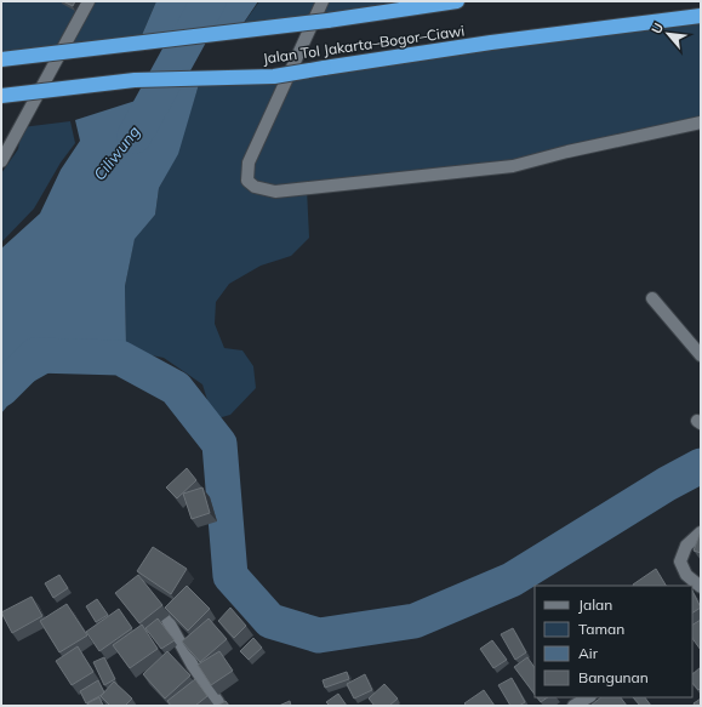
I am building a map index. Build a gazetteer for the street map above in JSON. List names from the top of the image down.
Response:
{
  "streets": {
    "highway": ["Jalan Tol Jakarta–Bogor–Ciawi"]
  },
  "water": ["Ciliwung"],
  "legend": [
    "Jalan",
    "Taman",
    "Air",
    "Bangunan"
  ],
  "north": "top left"
}
